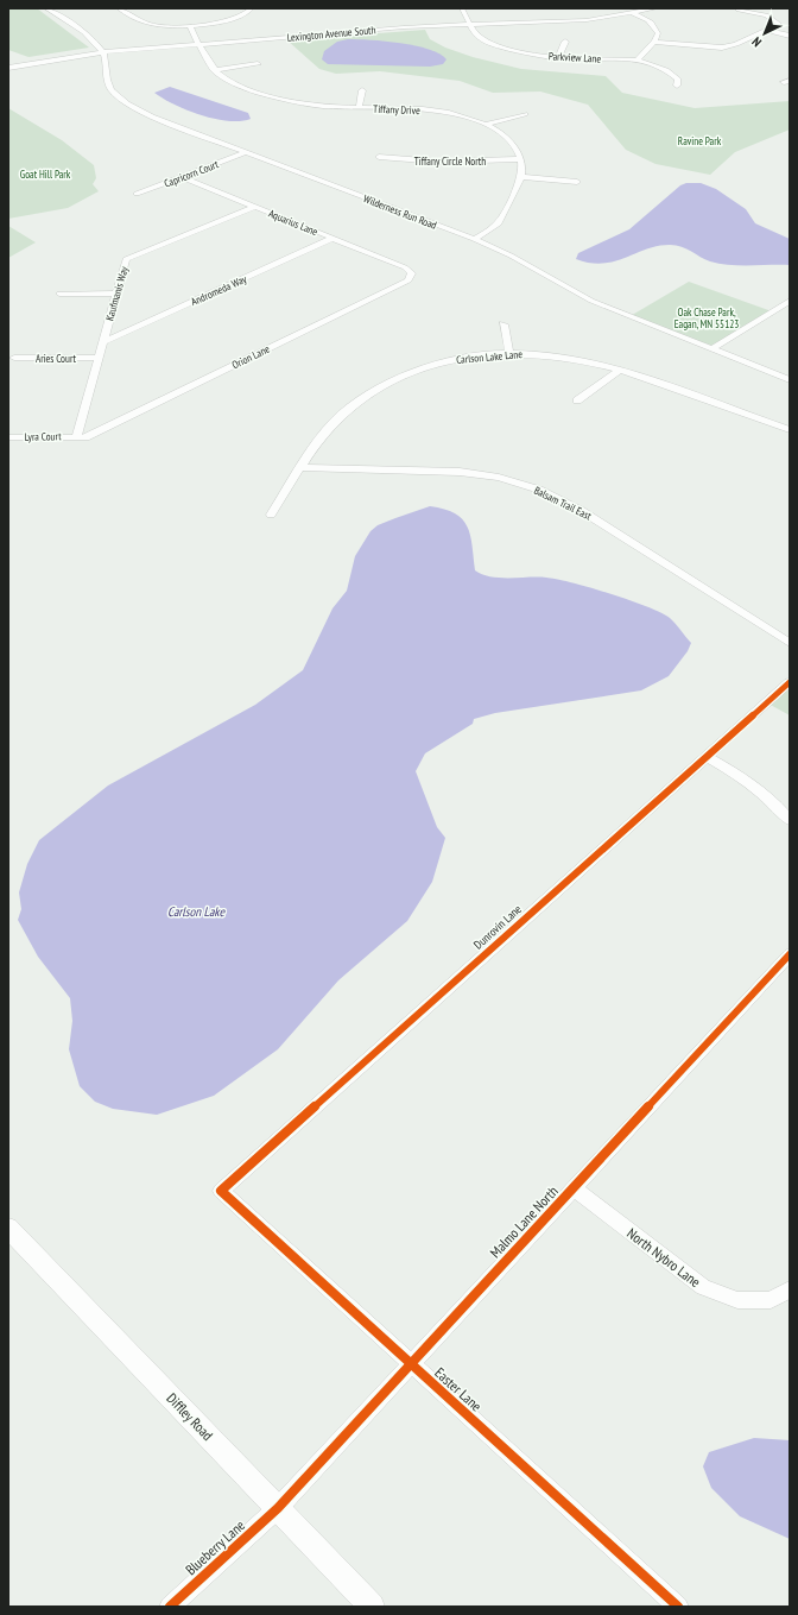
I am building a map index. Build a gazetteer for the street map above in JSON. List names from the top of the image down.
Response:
{
  "streets": {
    "main road": ["Diffley Road"],
    "street": [
      "Lexington Avenue South",
      "Parkview Lane",
      "Tiffany Drive",
      "Tiffany Circle North",
      "Capricorn Court",
      "Wilderness Run Road",
      "Aquarius Lane",
      "Andromeda Way",
      "Kaufmanis Way",
      "Orion Lane",
      "Carlson Lake Lane",
      "Aries Court",
      "Lyra Court",
      "Balsam Trail East",
      "Dunrovin Lane",
      "Malmo Lane North",
      "North Nybro Lane",
      "Easter Lane",
      "Blueberry Lane"
    ]
  },
  "crossings": [
    ["Lexington Avenue South", "Parkview Lane"],
    ["Lexington Avenue South", "Tiffany Drive"],
    ["Lexington Avenue South", "Wilderness Run Road"],
    ["Tiffany Drive", "Tiffany Circle North"],
    ["Capricorn Court", "Wilderness Run Road"],
    ["Capricorn Court", "Aquarius Lane"],
    ["Aquarius Lane", "Andromeda Way"],
    ["Aquarius Lane", "Kaufmanis Way"],
    ["Aquarius Lane", "Orion Lane"],
    ["Andromeda Way", "Kaufmanis Way"],
    ["Kaufmanis Way", "Orion Lane"],
    ["Kaufmanis Way", "Aries Court"],
    ["Kaufmanis Way", "Lyra Court"],
    ["Orion Lane", "Lyra Court"],
    ["Carlson Lake Lane", "Balsam Trail East"],
    ["Dunrovin Lane", "Easter Lane"],
    ["Malmo Lane North", "North Nybro Lane"],
    ["Malmo Lane North", "Easter Lane"],
    ["Malmo Lane North", "Diffley Road"],
    ["Malmo Lane North", "Blueberry Lane"],
    ["Diffley Road", "Blueberry Lane"]
  ],
  "water": ["Carlson Lake"],
  "parks": ["Ravine Park", "Goat Hill Park", "Oak Chase Park, Eagan, MN 55123"],
  "north": "bottom left"
}
